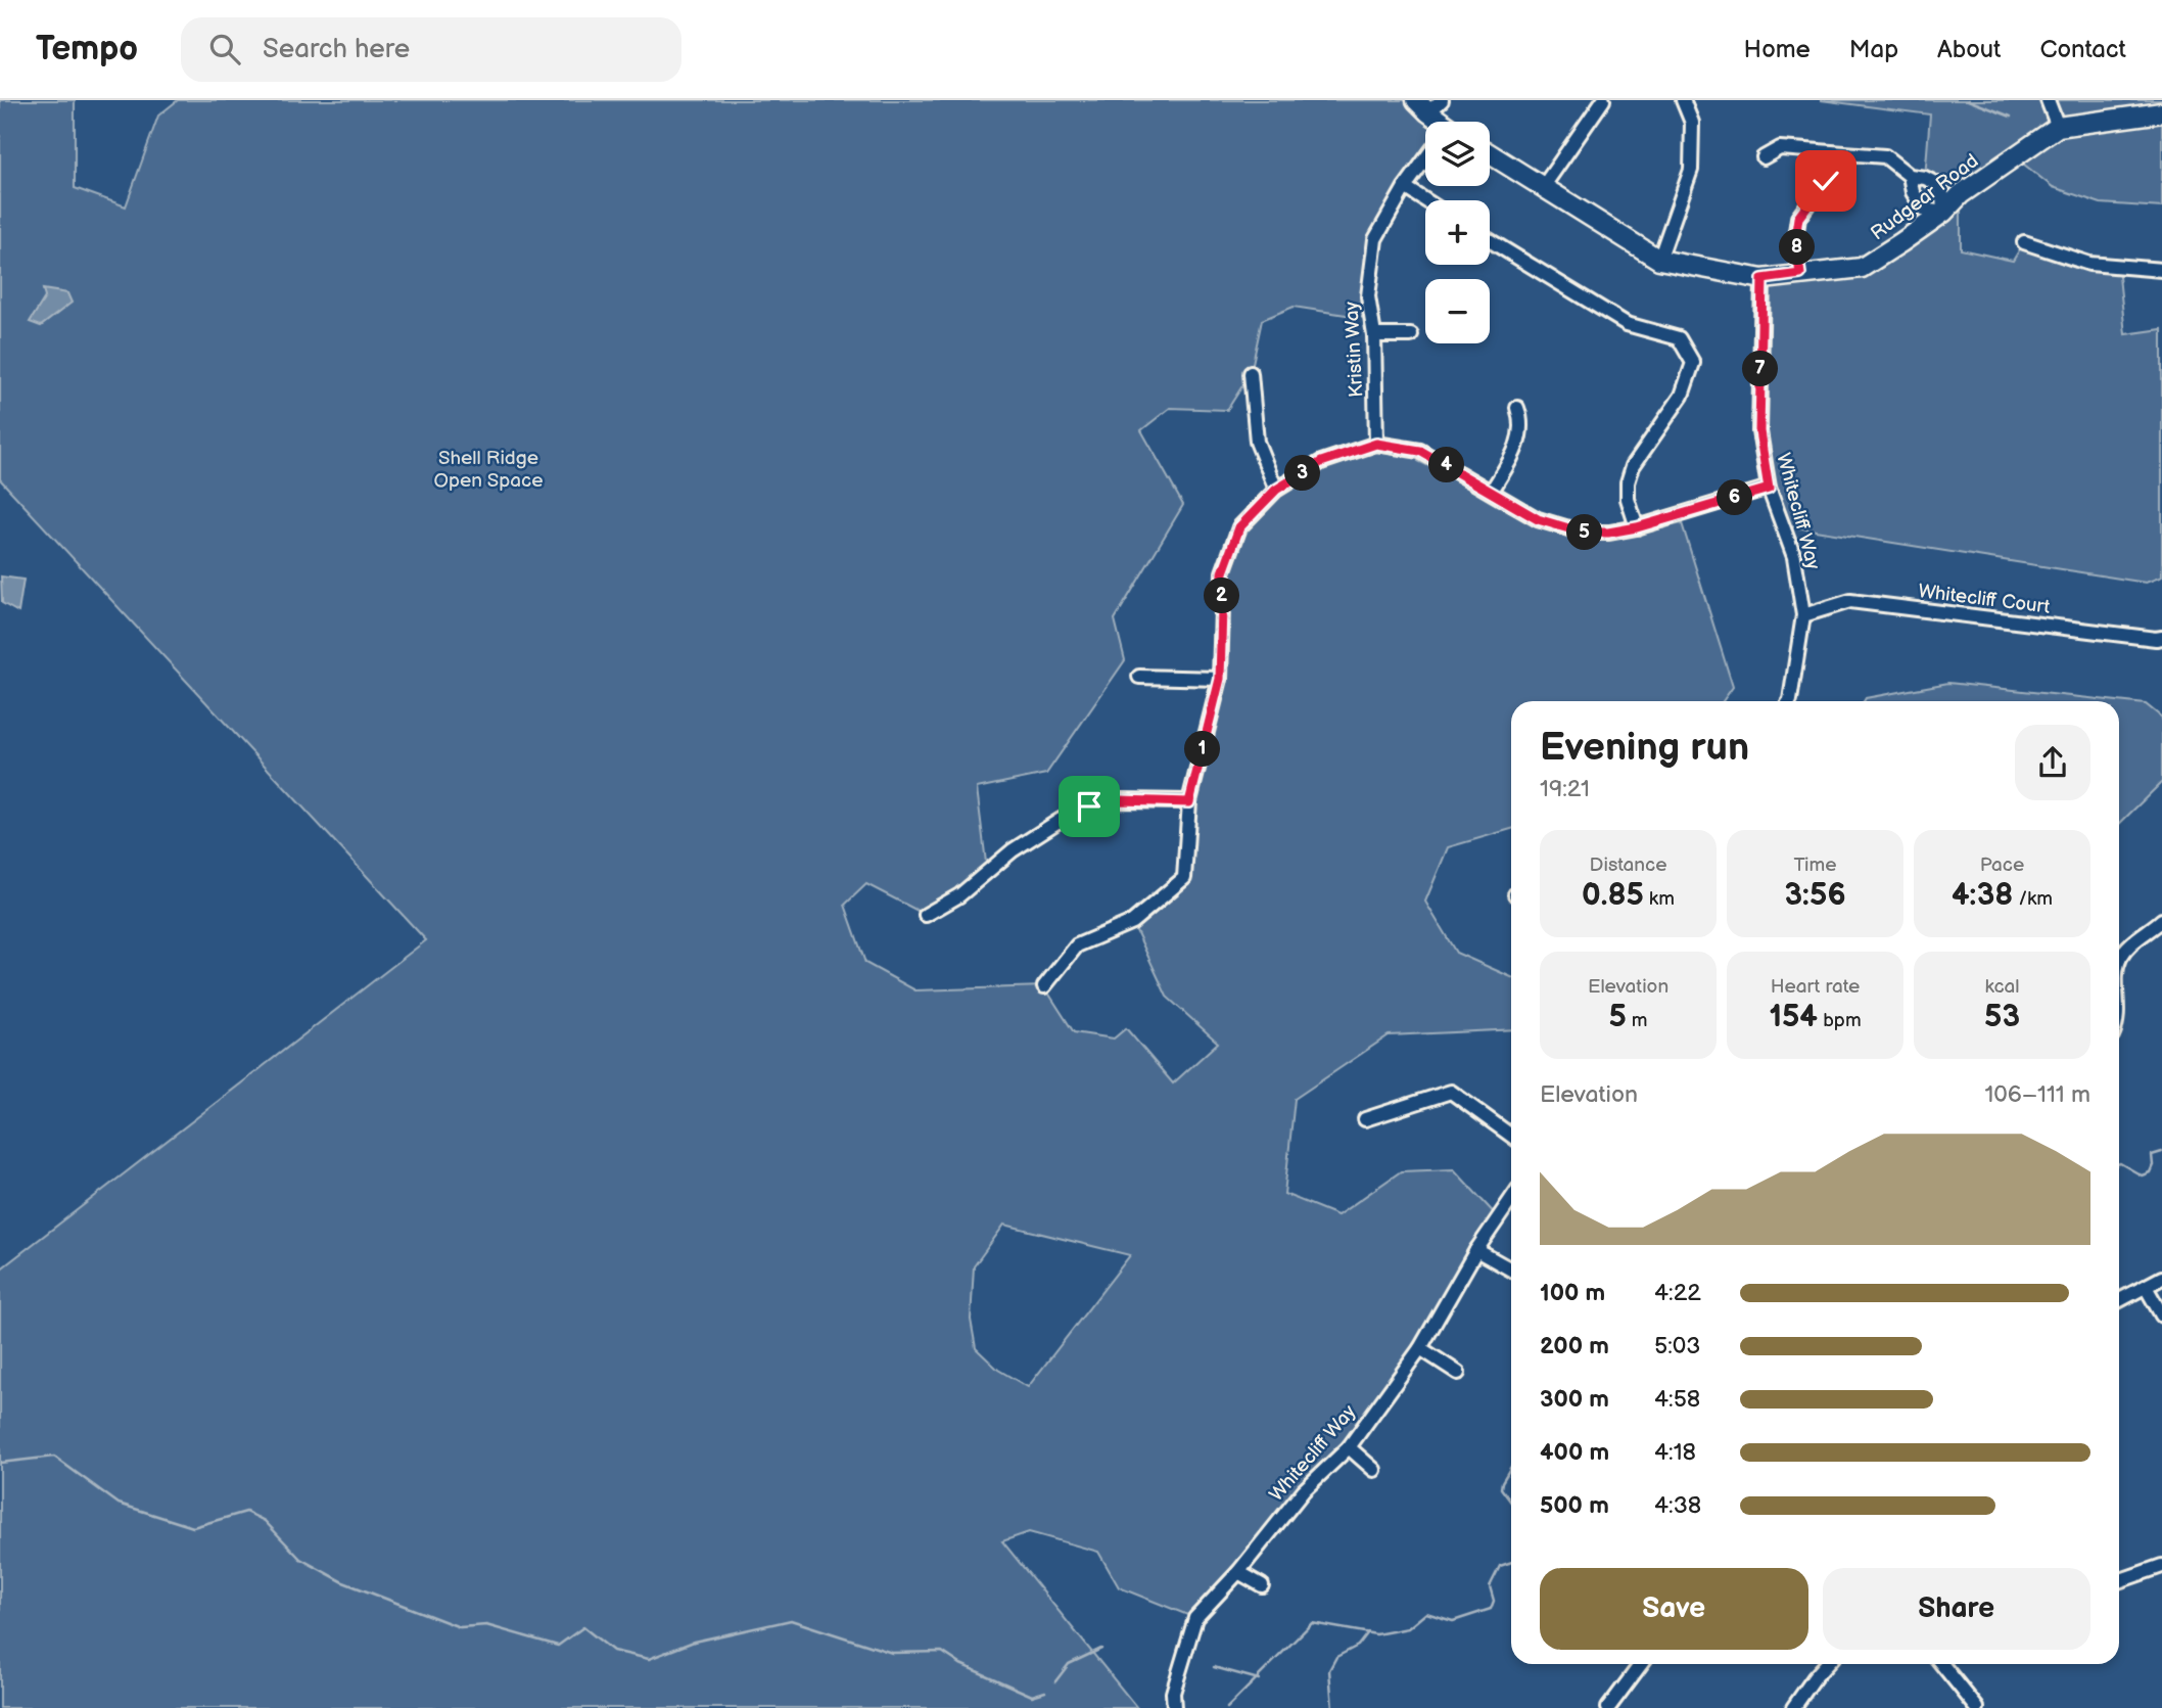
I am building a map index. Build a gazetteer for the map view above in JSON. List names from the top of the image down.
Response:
{
  "streets": {
    "street": [
      "Rudgear Road",
      "Kristin Way",
      "Whitecliff Way",
      "Whitecliff Court"
    ]
  },
  "crossings": [
    ["Rudgear Road", "Whitecliff Way"],
    ["Whitecliff Way", "Whitecliff Court"]
  ],
  "parks": ["Shell Ridge Open Space"],
  "page": {
    "header": "Tempo",
    "search": "Search here",
    "nav": [
      "Home",
      "Map",
      "About",
      "Contact"
    ],
    "map_buttons": ["+", "−"],
    "pins": [
      "8",
      "7",
      "4",
      "3",
      "6",
      "5",
      "2",
      "1"
    ],
    "heading": ["Evening run", "19:21"],
    "stats": [
      ["Distance", "0.85 km"],
      ["Time", "3:56"],
      ["Pace", "4:38 /km"],
      ["Elevation", "5 m"],
      ["Heart rate", "154 bpm"],
      ["kcal", "53"]
    ],
    "chart": ["Elevation", "106–111 m"],
    "list": [
      {
        "name": "100 m",
        "note": "4:22"
      },
      {
        "name": "200 m",
        "note": "5:03"
      },
      {
        "name": "300 m",
        "note": "4:58"
      },
      {
        "name": "400 m",
        "note": "4:18"
      },
      {
        "name": "500 m",
        "note": "4:38"
      }
    ],
    "buttons": ["Save", "Share"]
  }
}
